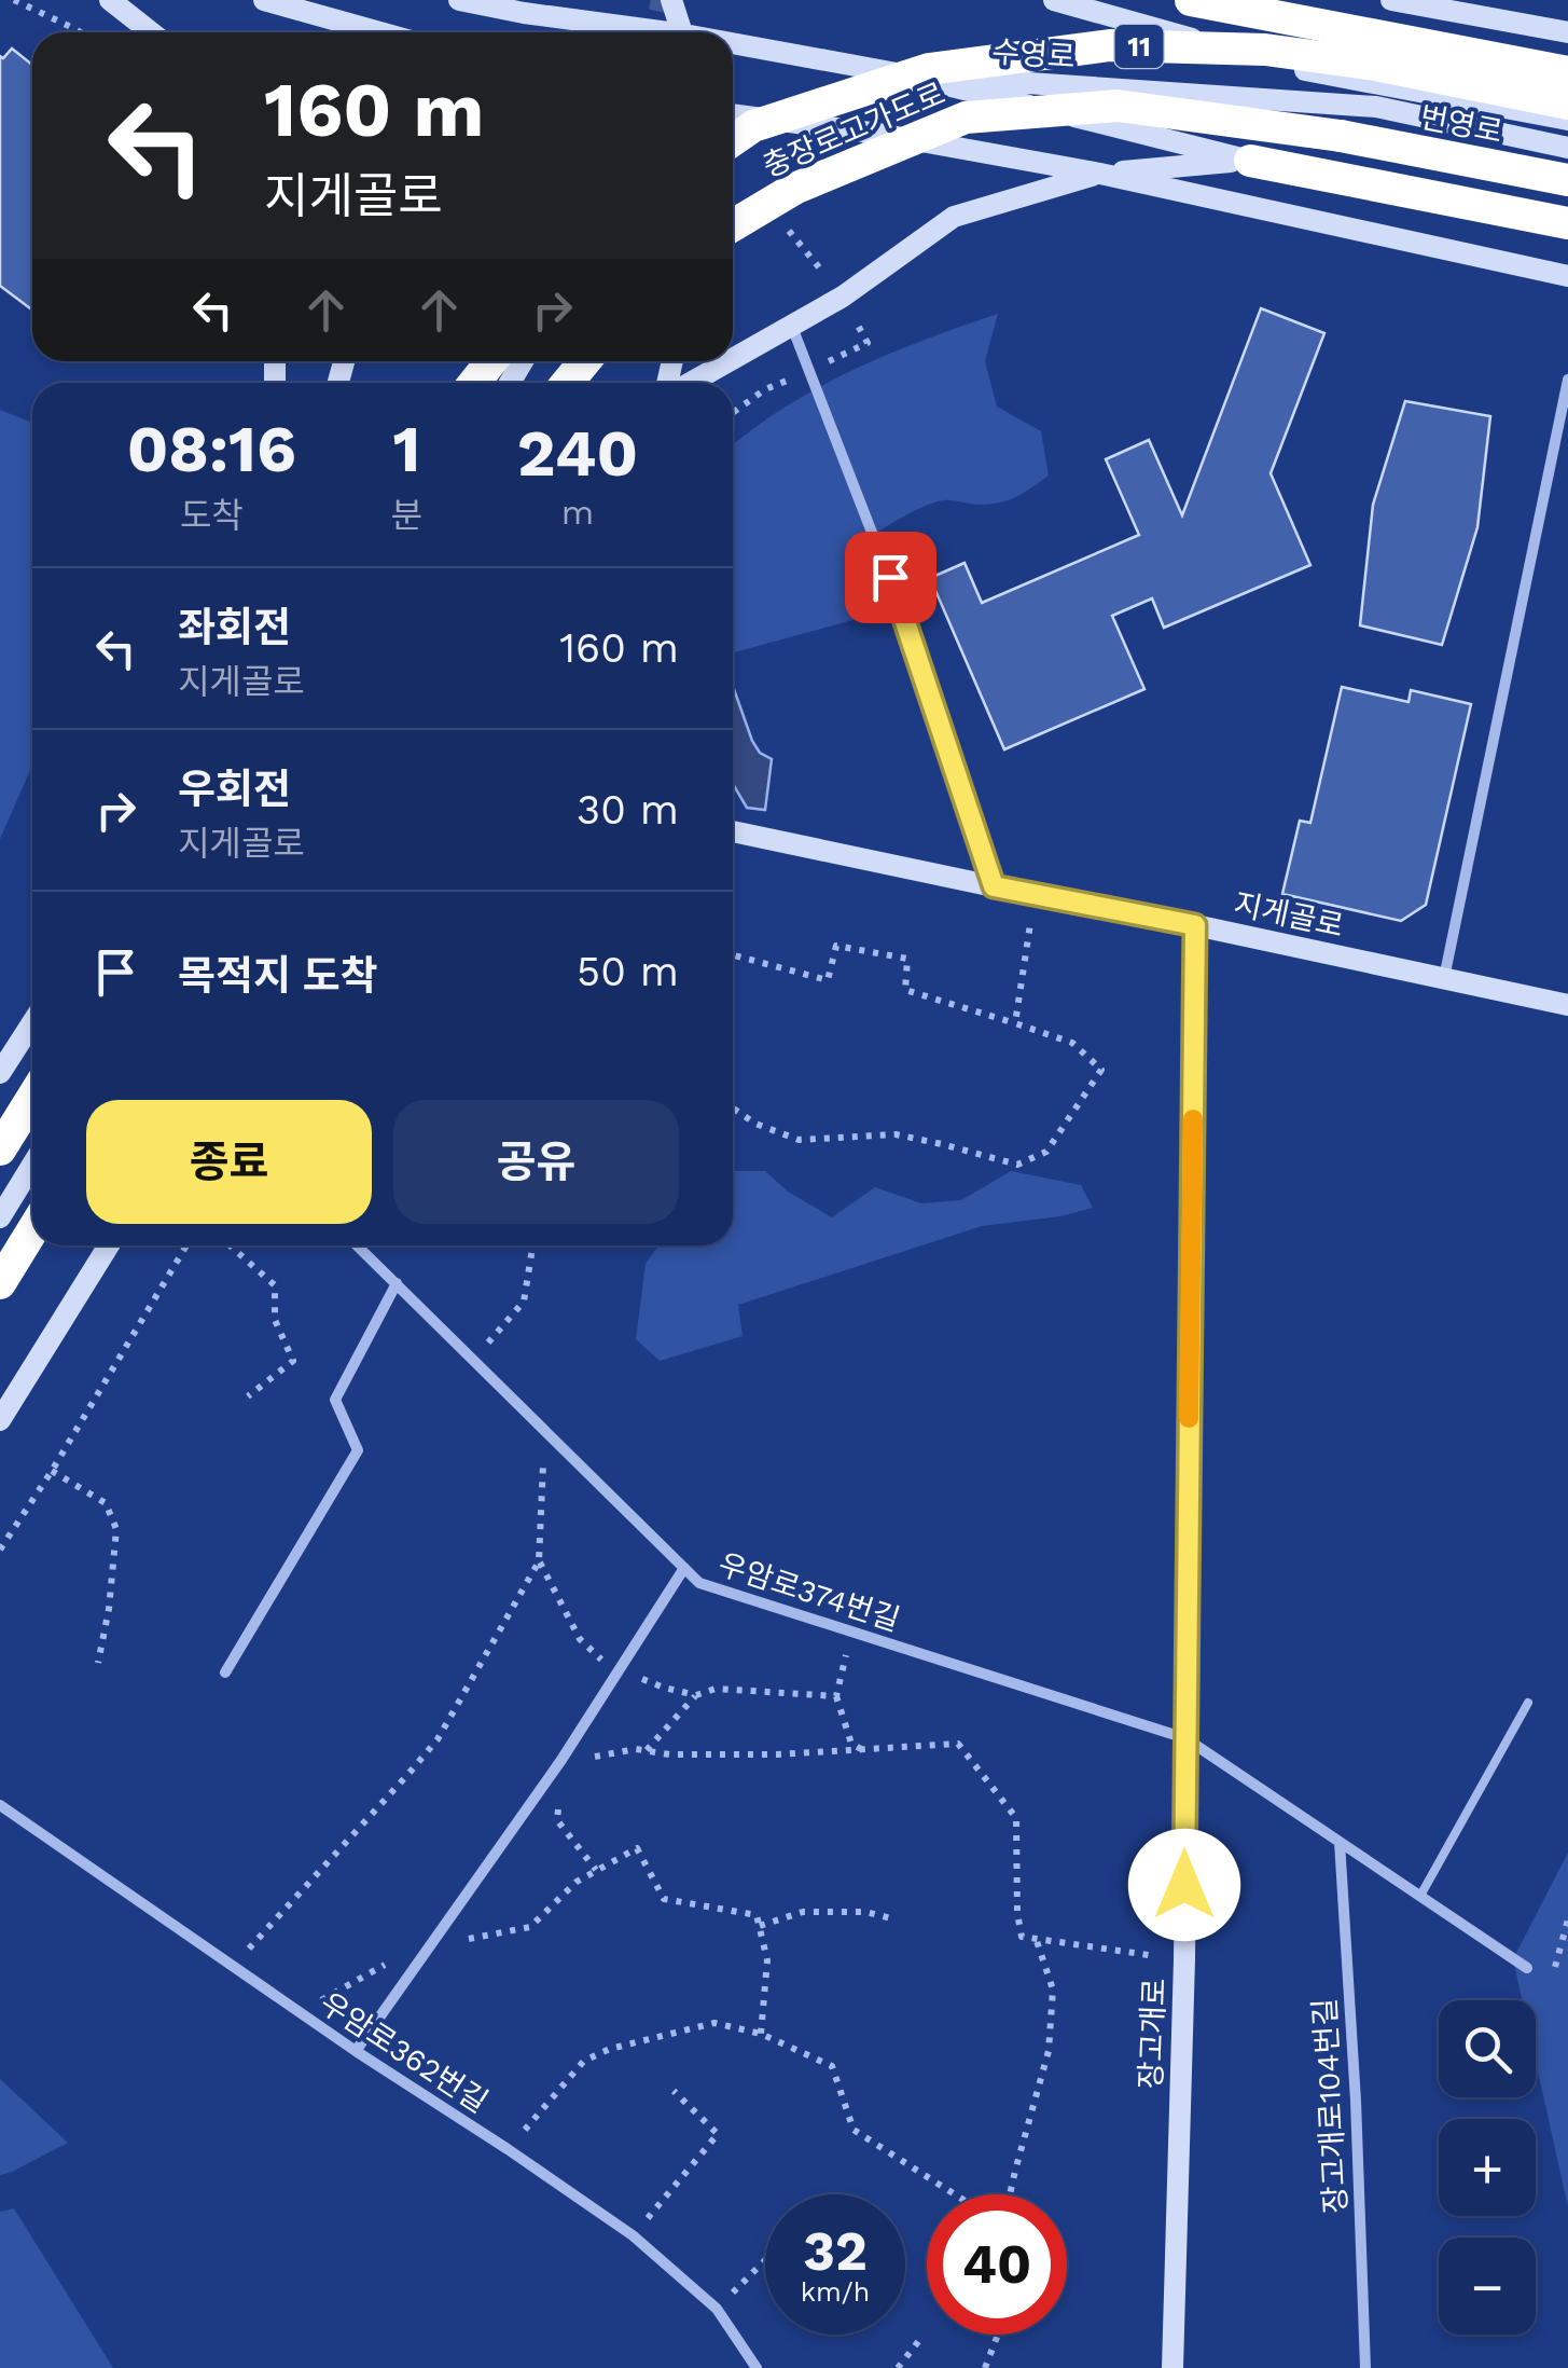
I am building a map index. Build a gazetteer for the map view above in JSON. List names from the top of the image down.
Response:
{
  "streets": {
    "highway": ["11", "번영로", "충장로고가도로"],
    "main road": ["수영로", "지게골로", "장고개로"],
    "street": ["우암로374번길", "우암로362번길", "장고개로104번길"]
  },
  "crossings": [
    ["번영로", "충장로고가도로"],
    ["지게골로", "장고개로"],
    ["우암로374번길", "장고개로"]
  ],
  "page": {
    "turn": ["160 m", "지게골로"],
    "eta": [
      "08:16",
      "도착",
      "1",
      "분",
      "240",
      "m"
    ],
    "list": [
      {
        "name": "좌회전",
        "note": "지게골로",
        "value": "160 m"
      },
      {
        "name": "우회전",
        "note": "지게골로",
        "value": "30 m"
      },
      {
        "name": "목적지 도착",
        "value": "50 m"
      }
    ],
    "buttons": ["종료", "공유"],
    "map_buttons": ["+", "−"],
    "speed": "32 km/h",
    "limit": "40"
  }
}
